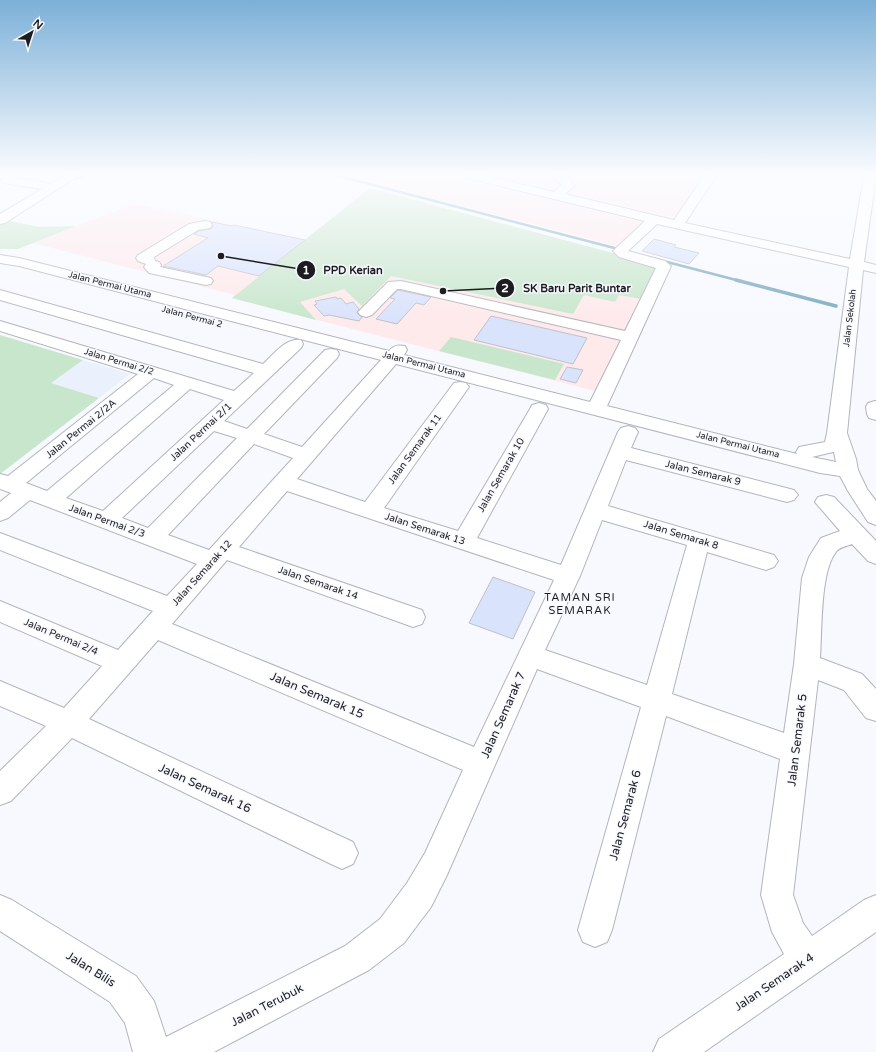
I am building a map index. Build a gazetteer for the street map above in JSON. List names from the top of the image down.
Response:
{
  "streets": {
    "street": [
      "Jalan Permai Utama",
      "Jalan Permai 2",
      "Jalan Sekolah",
      "Jalan Permai 2/2",
      "Jalan Permai 2/2A",
      "Jalan Permai 2/1",
      "Jalan Semarak 11",
      "Jalan Semarak 9",
      "Jalan Semarak 10",
      "Jalan Permai 2/3",
      "Jalan Semarak 13",
      "Jalan Semarak 8",
      "Jalan Semarak 12",
      "Jalan Semarak 14",
      "Jalan Permai 2/4",
      "Jalan Semarak 15",
      "Jalan Semarak 7",
      "Jalan Semarak 5",
      "Jalan Semarak 16",
      "Jalan Semarak 6",
      "Jalan Bilis",
      "Jalan Semarak 4",
      "Jalan Terubuk"
    ]
  },
  "crossings": [
    ["Jalan Permai Utama", "Jalan Permai 2"],
    ["Jalan Permai Utama", "Jalan Sekolah"],
    ["Jalan Permai Utama", "Jalan Semarak 12"],
    ["Jalan Permai 2", "Jalan Permai 2/1"],
    ["Jalan Permai 2", "Jalan Semarak 12"],
    ["Jalan Permai 2/2", "Jalan Permai 2/2A"],
    ["Jalan Permai 2/2", "Jalan Permai 2/1"],
    ["Jalan Permai 2/2A", "Jalan Permai 2/3"],
    ["Jalan Permai 2/1", "Jalan Permai 2/3"],
    ["Jalan Semarak 11", "Jalan Semarak 13"],
    ["Jalan Semarak 9", "Jalan Semarak 7"],
    ["Jalan Semarak 10", "Jalan Semarak 13"],
    ["Jalan Permai 2/3", "Jalan Semarak 12"],
    ["Jalan Permai 2/3", "Jalan Semarak 14"],
    ["Jalan Semarak 13", "Jalan Semarak 12"],
    ["Jalan Semarak 13", "Jalan Semarak 7"],
    ["Jalan Semarak 8", "Jalan Semarak 7"],
    ["Jalan Semarak 8", "Jalan Semarak 6"],
    ["Jalan Semarak 12", "Jalan Semarak 14"],
    ["Jalan Semarak 12", "Jalan Permai 2/4"],
    ["Jalan Semarak 12", "Jalan Semarak 15"],
    ["Jalan Semarak 12", "Jalan Semarak 16"],
    ["Jalan Semarak 15", "Jalan Semarak 7"],
    ["Jalan Semarak 7", "Jalan Terubuk"],
    ["Jalan Semarak 5", "Jalan Semarak 4"]
  ],
  "districts": ["TAMAN SRI SEMARAK"],
  "places": ["PPD Kerian", "SK Baru Parit Buntar"],
  "north": "top right"
}
